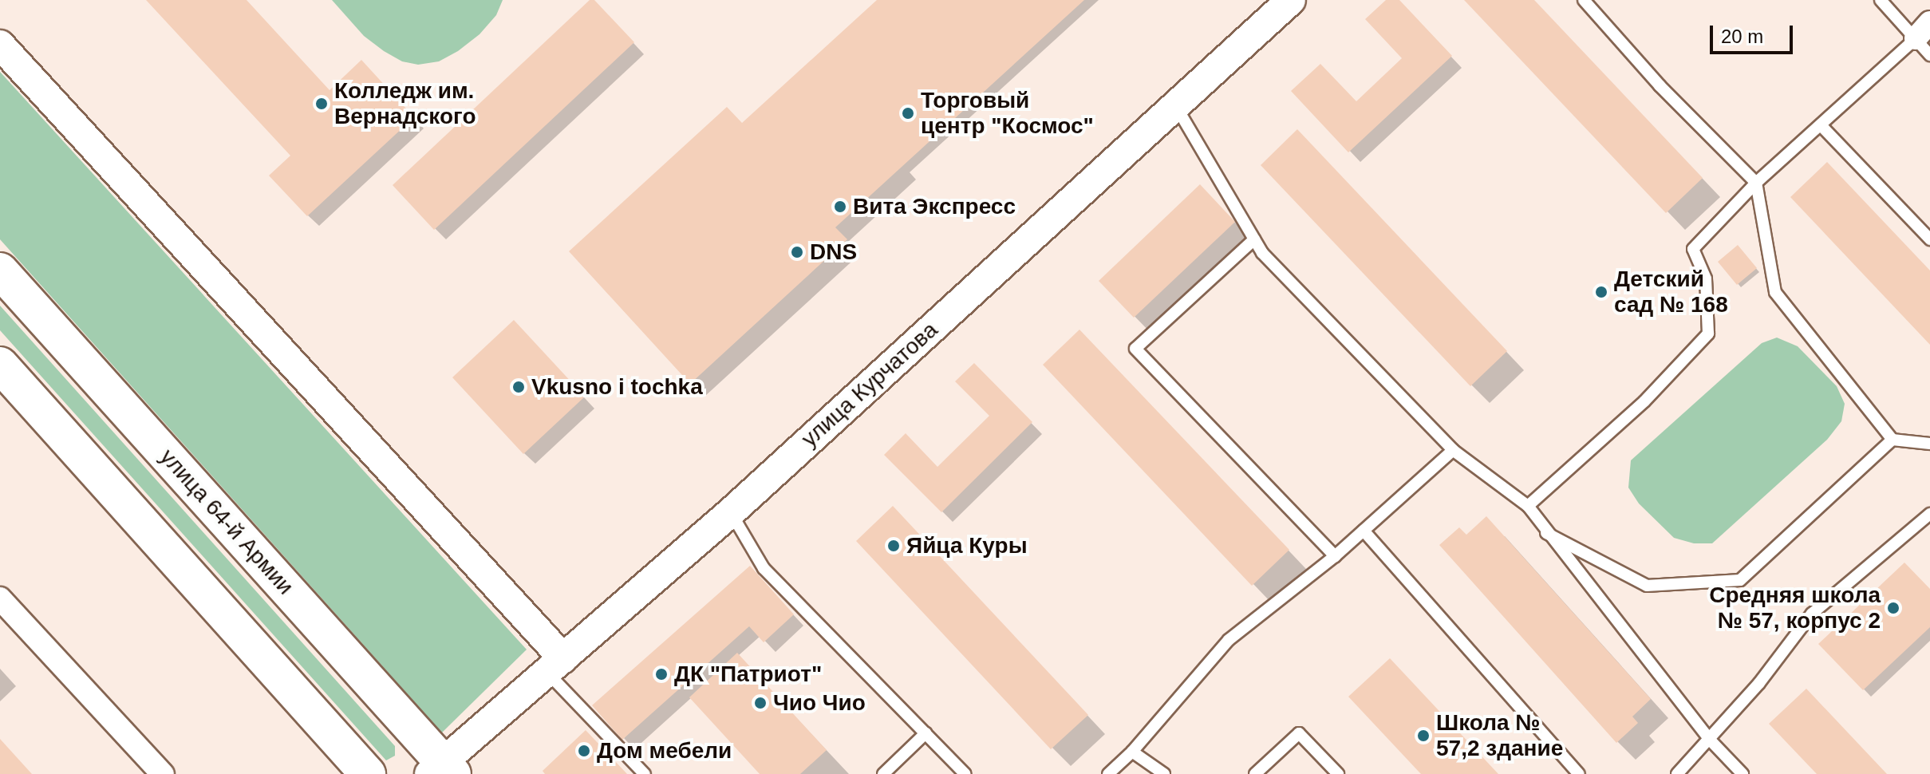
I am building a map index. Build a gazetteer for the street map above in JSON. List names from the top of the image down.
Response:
{
  "streets": {
    "highway": ["улица 64-й Армии"],
    "street": ["улица Курчатова"]
  },
  "crossings": [
    ["улица Курчатова", "улица 64-й Армии"]
  ],
  "places": [
    "Колледж им. Вернадского",
    "Торговый центр \"Космос\"",
    "Вита Экспресс",
    "DNS",
    "Детский сад № 168",
    "Vkusno i tochka",
    "Яйца Куры",
    "Средняя школа № 57, корпус 2",
    "ДК \"Патриот\"",
    "Чио Чио",
    "Школа № 57,2 здание",
    "Дом мебели"
  ],
  "scale_bar": "20 m"
}
